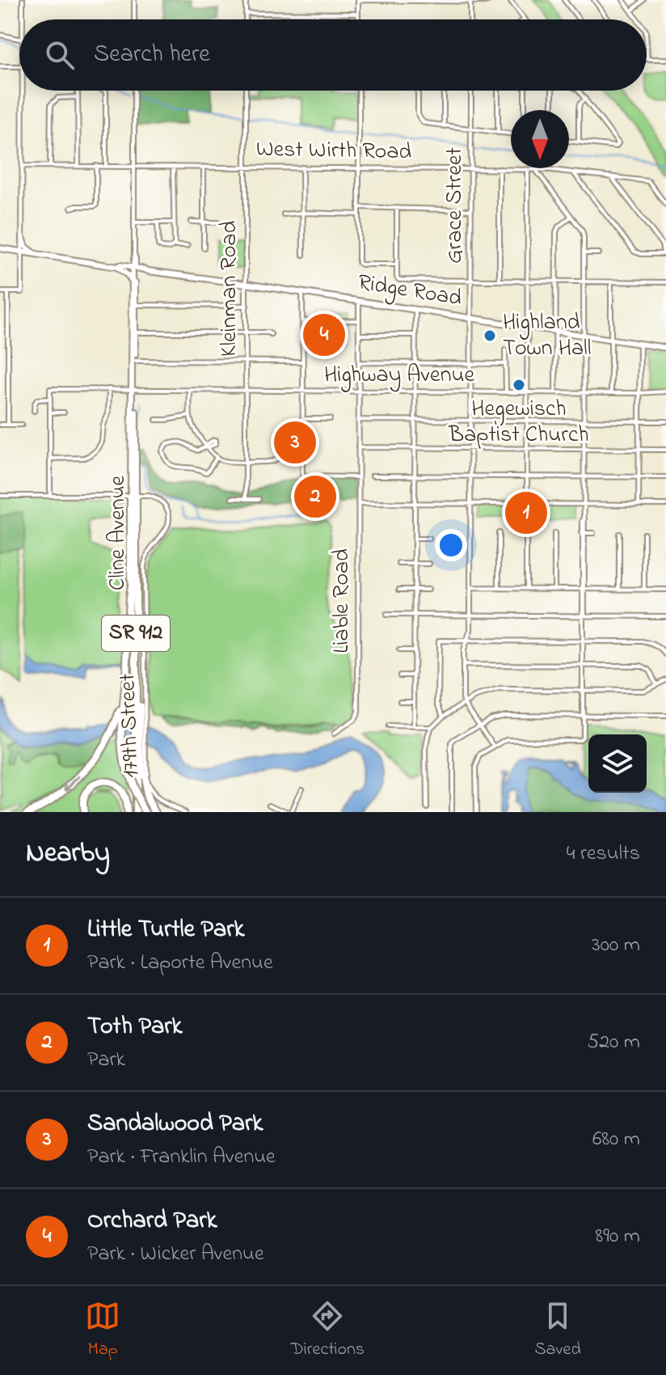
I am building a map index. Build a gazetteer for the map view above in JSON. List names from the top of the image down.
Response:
{
  "streets": {
    "highway": ["Cline Avenue", "SR 912"],
    "main road": ["Ridge Road"],
    "street": [
      "West Wirth Road",
      "Grace Street",
      "Kleinman Road",
      "Highway Avenue",
      "Liable Road",
      "179th Street"
    ]
  },
  "crossings": [
    ["West Wirth Road", "Grace Street"],
    ["West Wirth Road", "Kleinman Road"],
    ["West Wirth Road", "Cline Avenue"],
    ["Grace Street", "Ridge Road"],
    ["Grace Street", "Highway Avenue"],
    ["Kleinman Road", "Ridge Road"],
    ["Kleinman Road", "Highway Avenue"],
    ["Ridge Road", "Cline Avenue"],
    ["Ridge Road", "Liable Road"],
    ["Highway Avenue", "Cline Avenue"],
    ["Highway Avenue", "Liable Road"],
    ["Cline Avenue", "179th Street"]
  ],
  "places": ["Highland Town Hall", "Hegewisch Baptist Church"],
  "north": "bottom",
  "page": {
    "search": "Search here",
    "pins": [
      "4",
      "3",
      "2",
      "1"
    ],
    "heading": ["Nearby", "4 results"],
    "list": [
      {
        "mark": "1",
        "name": "Little Turtle Park",
        "note": "Park · Laporte Avenue",
        "value": "300 m"
      },
      {
        "mark": "2",
        "name": "Toth Park",
        "note": "Park",
        "value": "520 m"
      },
      {
        "mark": "3",
        "name": "Sandalwood Park",
        "note": "Park · Franklin Avenue",
        "value": "680 m"
      },
      {
        "mark": "4",
        "name": "Orchard Park",
        "note": "Park · Wicker Avenue",
        "value": "890 m"
      }
    ],
    "nav": ["Map", "Directions", "Saved"]
  }
}
